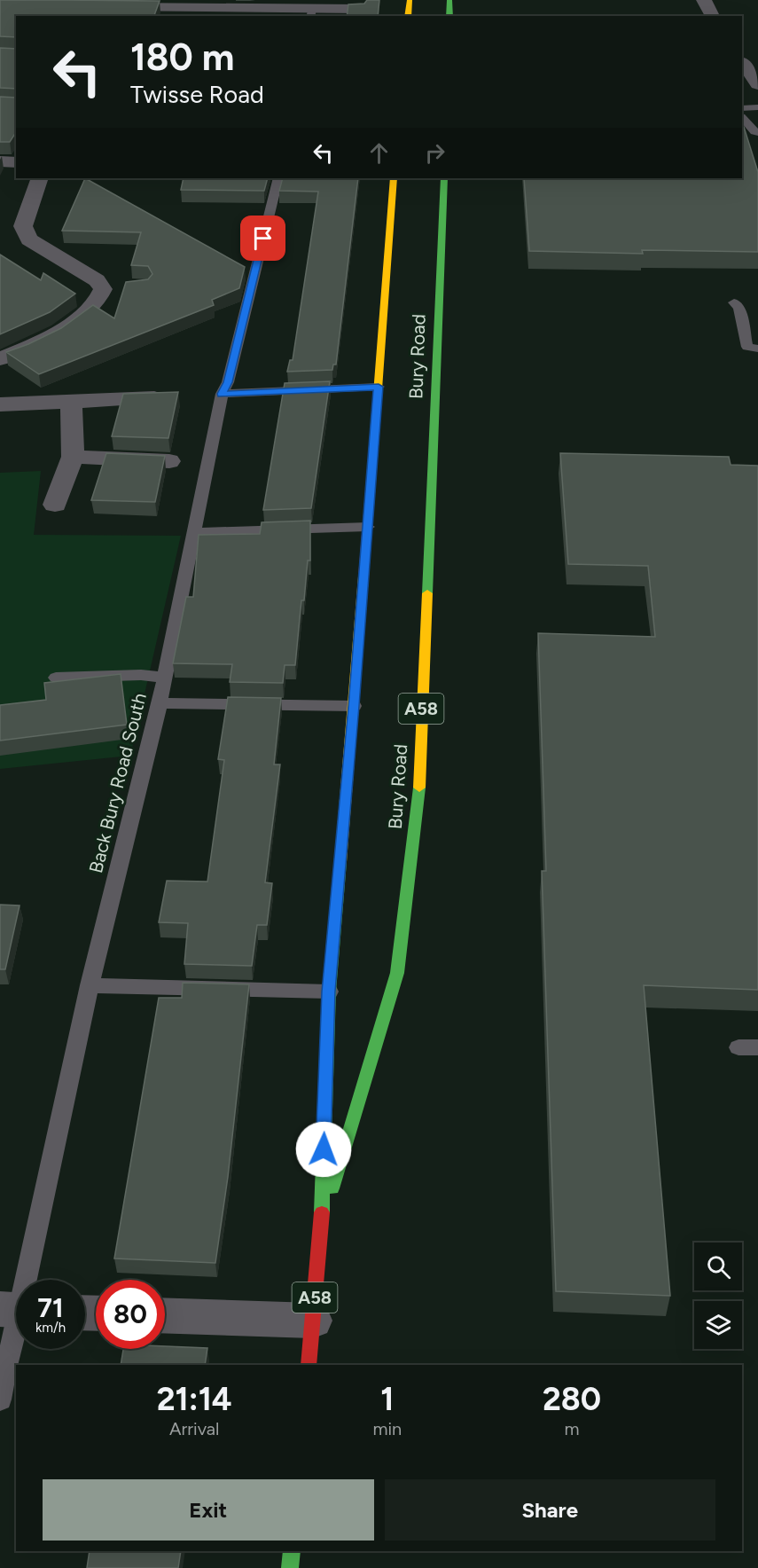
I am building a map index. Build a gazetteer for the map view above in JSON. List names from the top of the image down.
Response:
{
  "streets": {
    "highway": ["Bury Road", "A58"],
    "lane": ["Back Bury Road South"]
  },
  "page": {
    "turn": ["180 m", "Twisse Road"],
    "speed": "71 km/h",
    "limit": "80",
    "eta": [
      "21:14",
      "Arrival",
      "1",
      "min",
      "280",
      "m"
    ],
    "buttons": ["Exit", "Share"]
  }
}
